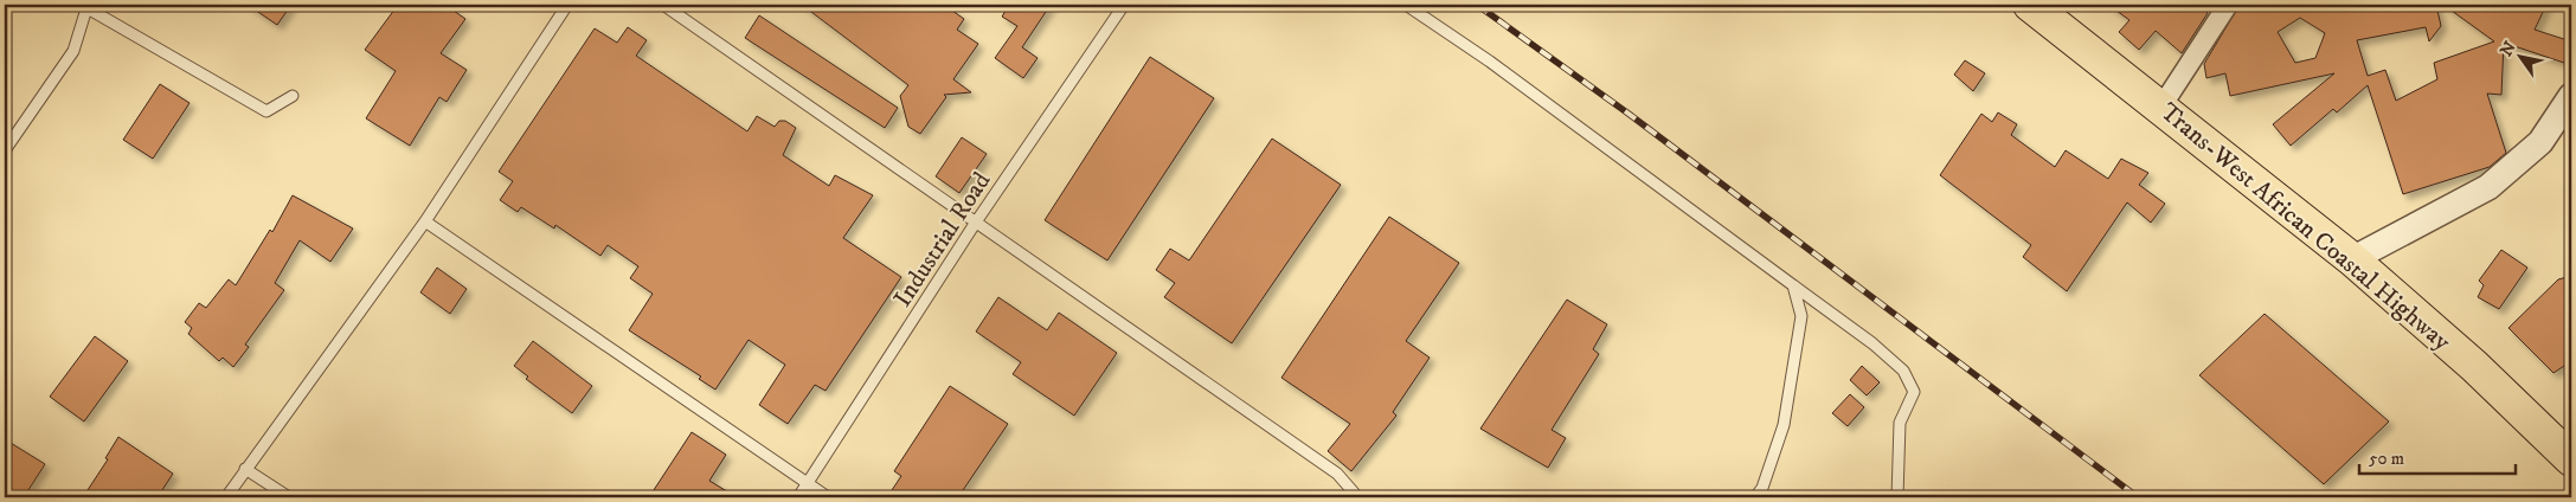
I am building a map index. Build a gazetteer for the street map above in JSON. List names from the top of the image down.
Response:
{
  "streets": {
    "highway": ["Trans-West African Coastal Highway"],
    "lane": ["Industrial Road"]
  },
  "scale_bar": "50 m",
  "north": "top left"
}
